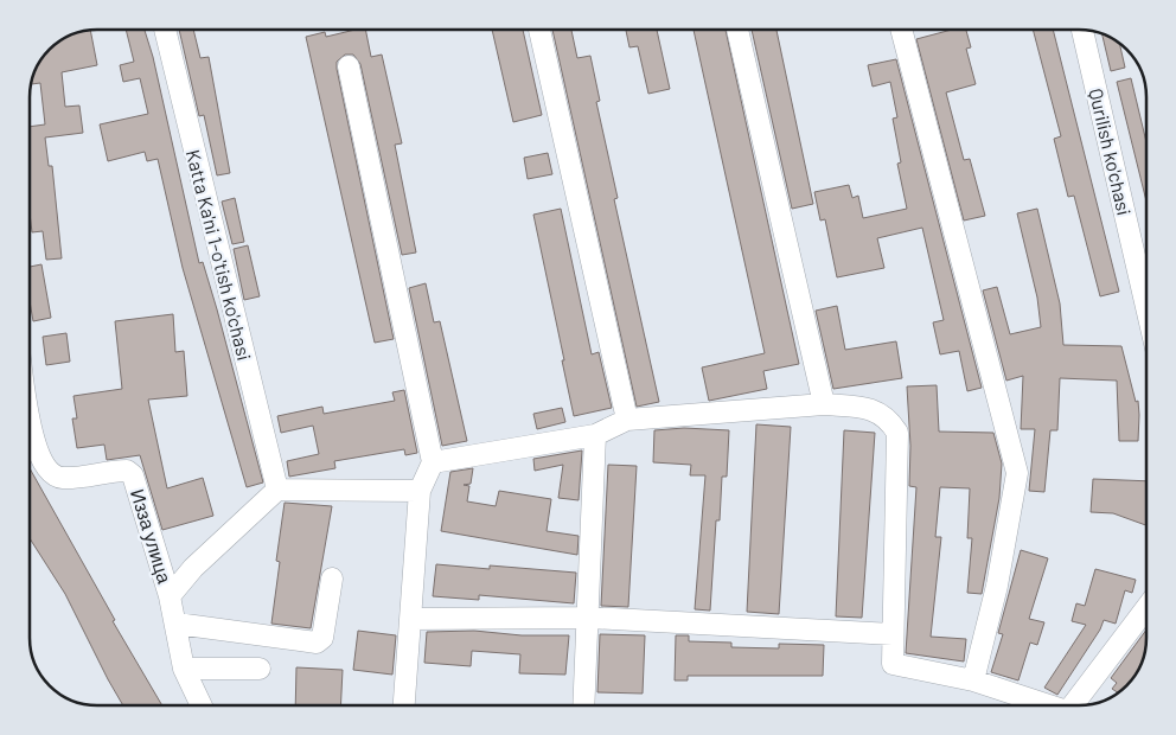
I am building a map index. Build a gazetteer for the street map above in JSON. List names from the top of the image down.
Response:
{
  "streets": {
    "street": ["Qurilish ko'chasi", "Katta Ka'ni 1-o'tish ko'chasi", "Изза улица"]
  }
}
